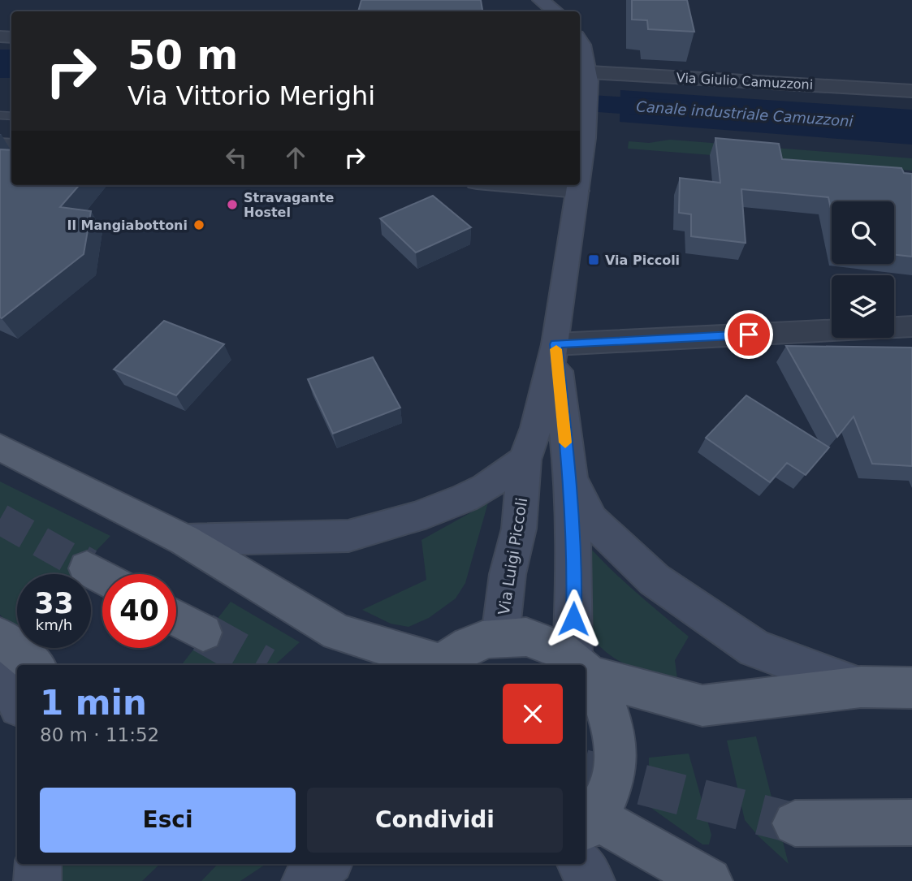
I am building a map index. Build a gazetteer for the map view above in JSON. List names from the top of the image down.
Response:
{
  "streets": {
    "street": ["Via Giulio Camuzzoni", "Via Luigi Piccoli"]
  },
  "crossings": [
    ["Via Giulio Camuzzoni", "Via Luigi Piccoli"]
  ],
  "water": ["Canale industriale Camuzzoni"],
  "places": {
    "other": ["Stravagante Hostel", "Il Mangiabottoni"],
    "transit": ["Via Piccoli"]
  },
  "page": {
    "turn": ["50 m", "Via Vittorio Merighi"],
    "speed": "33 km/h",
    "limit": "40",
    "heading": ["1 min", "80 m · 11:52"],
    "buttons": ["Esci", "Condividi"]
  }
}
